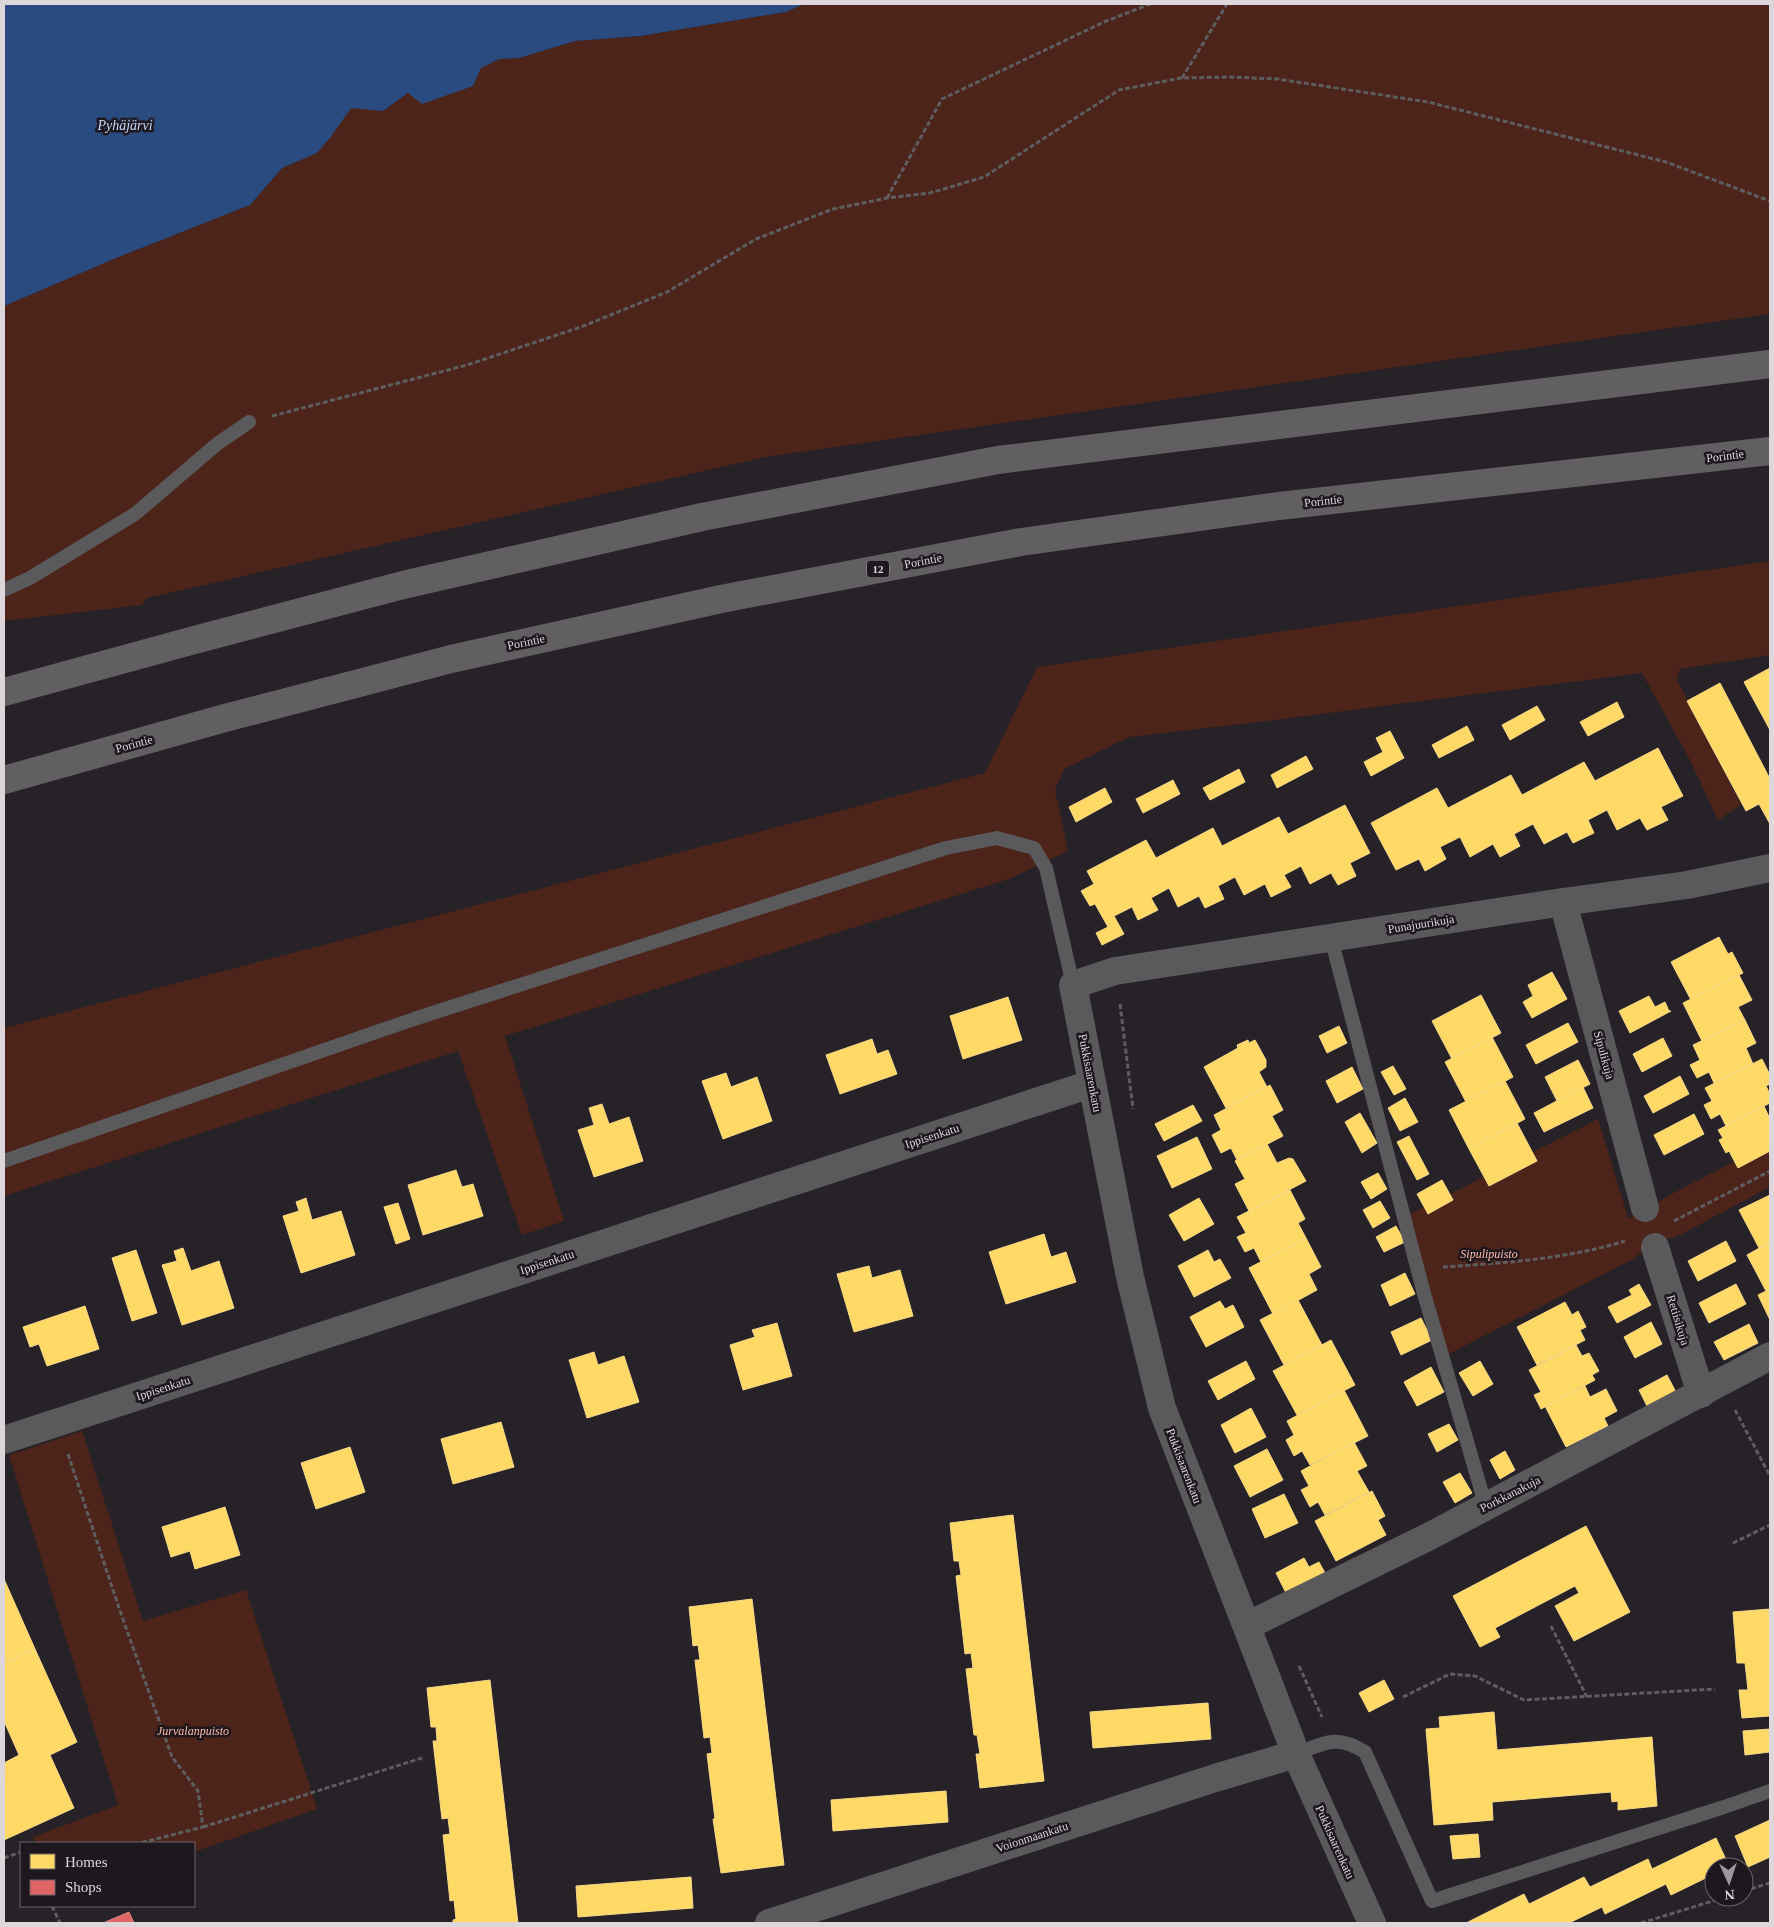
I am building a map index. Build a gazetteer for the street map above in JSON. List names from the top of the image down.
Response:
{
  "streets": {
    "highway": ["Porintie", "12"],
    "street": [
      "Punajuurikuja",
      "Sipulikuja",
      "Pukkisaarenkatu",
      "Ippisenkatu",
      "Retiisikuja",
      "Porkkanakuja",
      "Voionmaankatu"
    ]
  },
  "crossings": [
    ["Punajuurikuja", "Sipulikuja"],
    ["Punajuurikuja", "Pukkisaarenkatu"],
    ["Pukkisaarenkatu", "Ippisenkatu"],
    ["Pukkisaarenkatu", "Porkkanakuja"],
    ["Pukkisaarenkatu", "Voionmaankatu"],
    ["Retiisikuja", "Porkkanakuja"]
  ],
  "water": ["Pyhäjärvi"],
  "parks": ["Sipulipuisto", "Jurvalanpuisto"],
  "legend": ["Homes", "Shops"],
  "north": "bottom"
}
